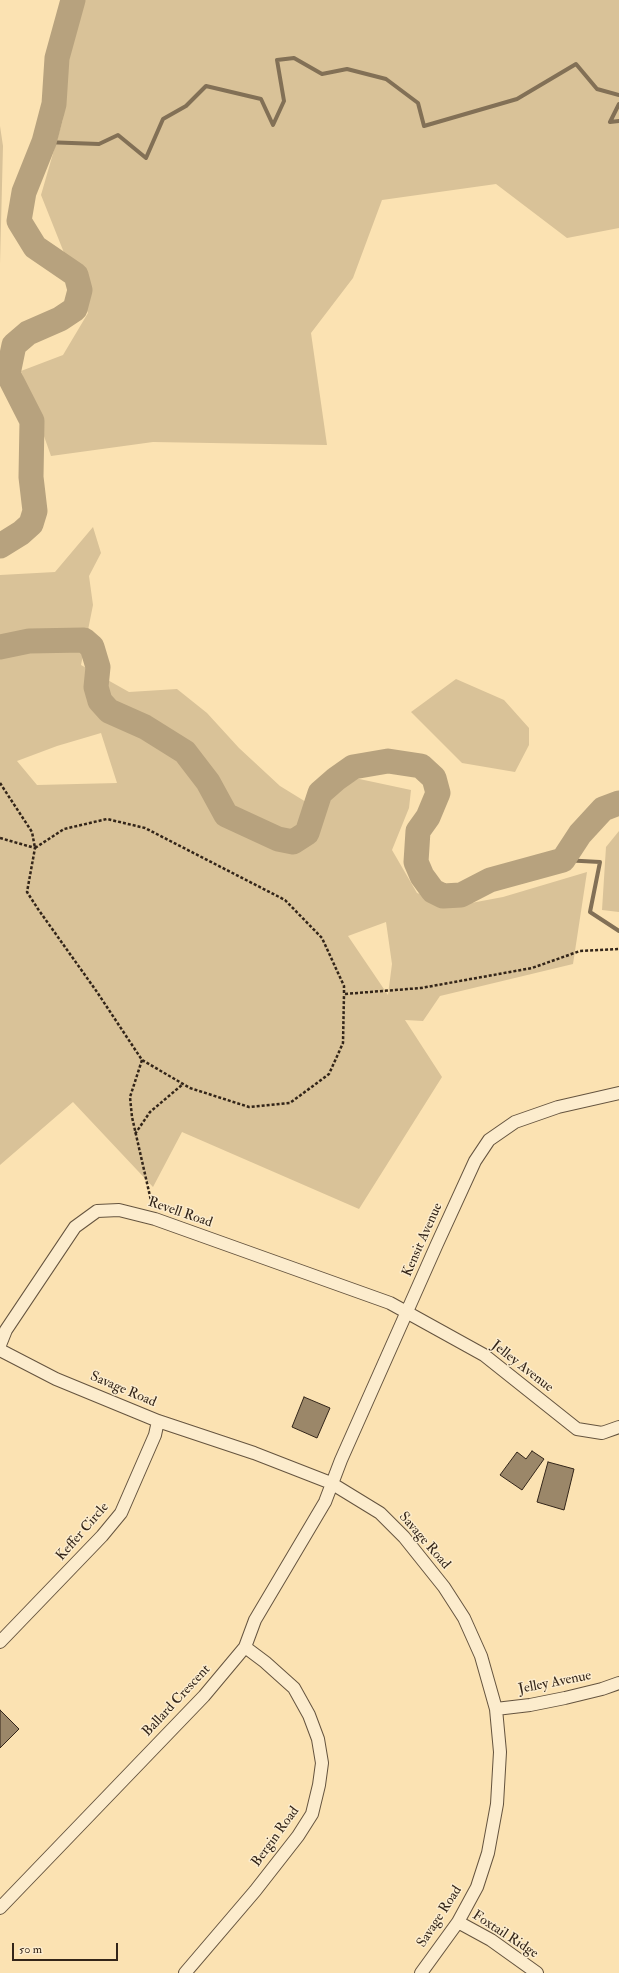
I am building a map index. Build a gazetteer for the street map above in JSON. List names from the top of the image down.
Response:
{
  "streets": {
    "street": [
      "Revell Road",
      "Kensit Avenue",
      "Jelley Avenue",
      "Savage Road",
      "Keffer Circle",
      "Ballard Crescent",
      "Bergin Road",
      "Foxtail Ridge"
    ]
  },
  "crossings": [
    ["Revell Road", "Kensit Avenue"],
    ["Revell Road", "Jelley Avenue"],
    ["Kensit Avenue", "Jelley Avenue"],
    ["Kensit Avenue", "Savage Road"],
    ["Kensit Avenue", "Ballard Crescent"],
    ["Jelley Avenue", "Savage Road"],
    ["Savage Road", "Keffer Circle"],
    ["Savage Road", "Ballard Crescent"],
    ["Savage Road", "Foxtail Ridge"],
    ["Ballard Crescent", "Bergin Road"]
  ],
  "scale_bar": "50 m"
}
